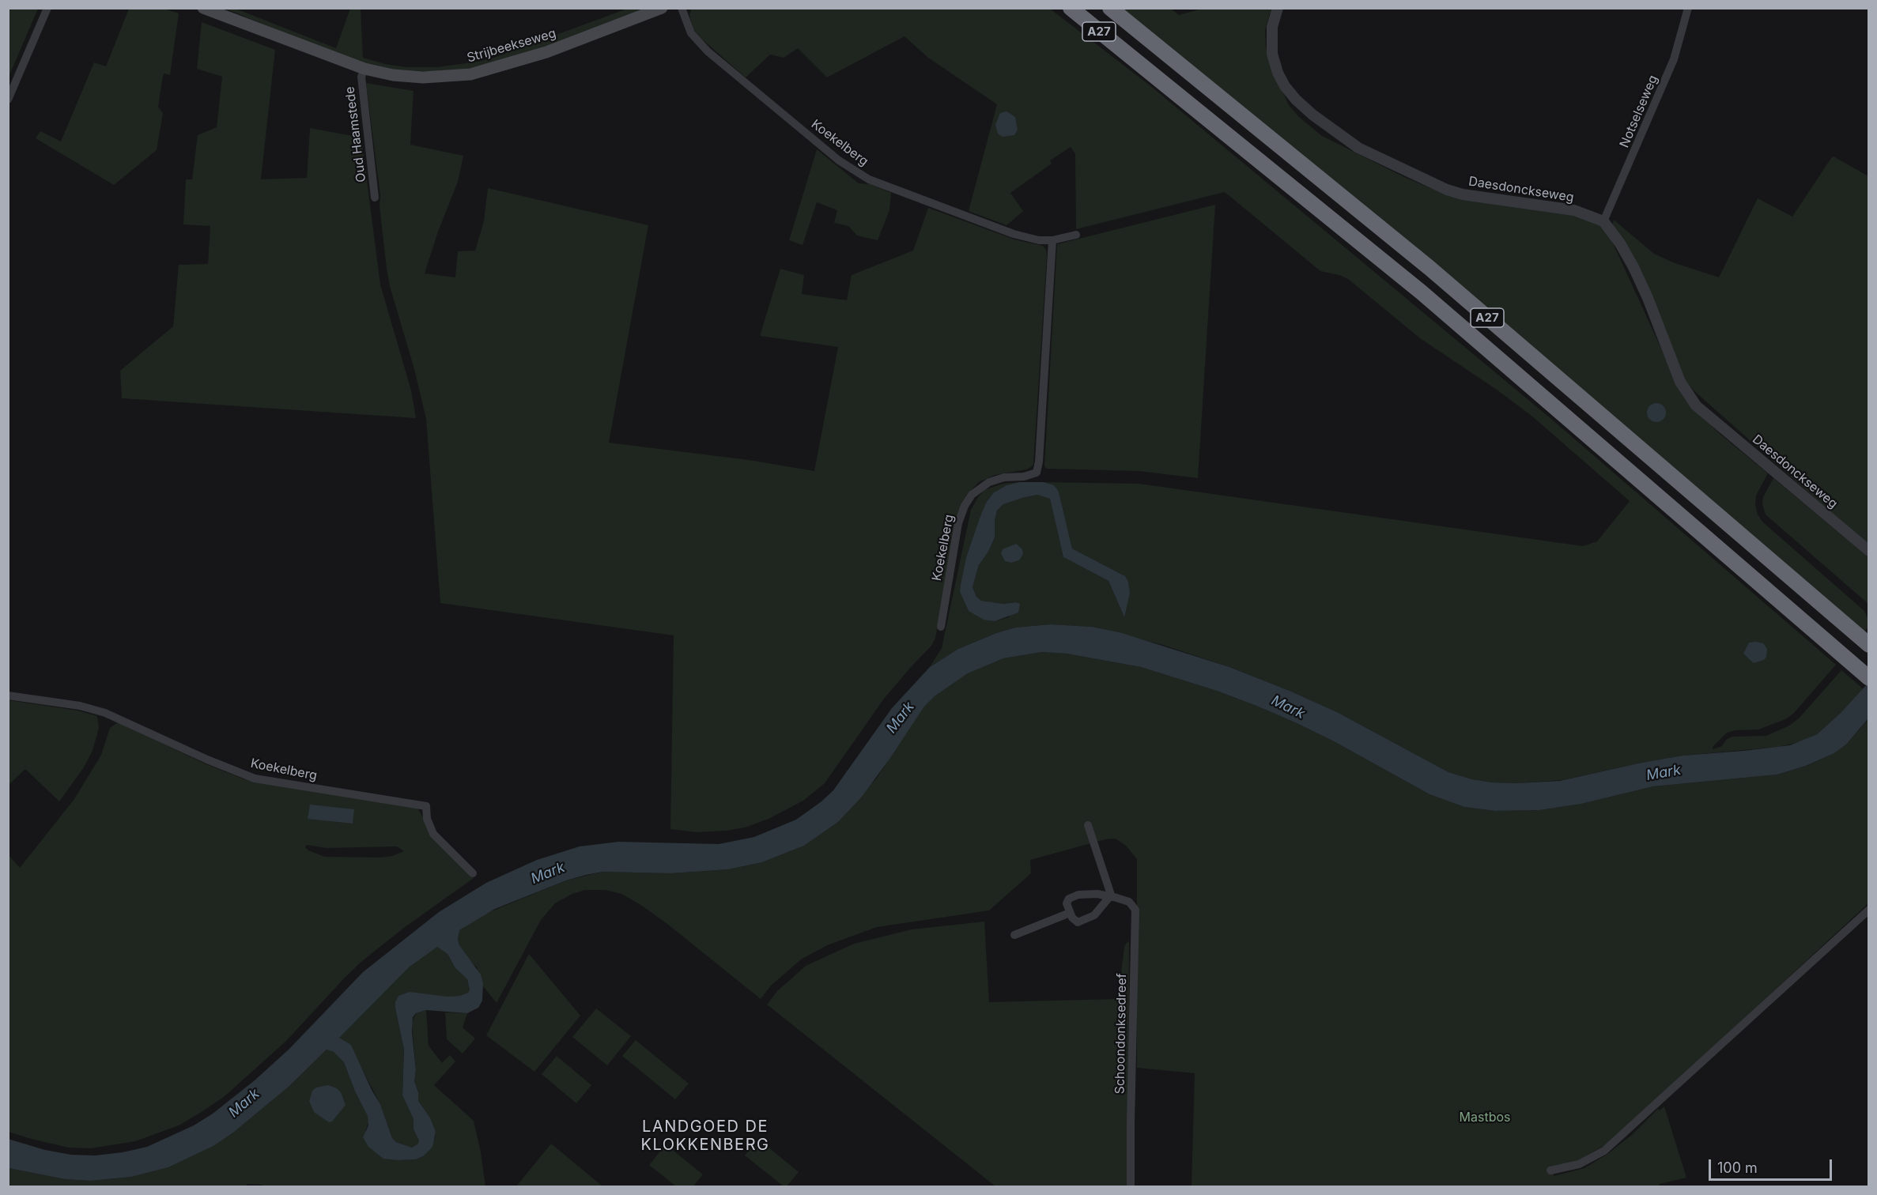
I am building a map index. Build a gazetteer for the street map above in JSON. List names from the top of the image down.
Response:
{
  "streets": {
    "highway": ["A27"],
    "main road": ["Strijbeekseweg"],
    "street": [
      "Notselseweg",
      "Oud Haamstede",
      "Koekelberg",
      "Daesdonckseweg",
      "Schoondonksedreef"
    ]
  },
  "crossings": [
    ["Strijbeekseweg", "Oud Haamstede"],
    ["Notselseweg", "Daesdonckseweg"]
  ],
  "districts": ["LANDGOED DE KLOKKENBERG"],
  "water": ["Mark"],
  "parks": ["Mastbos"],
  "scale_bar": "100 m"
}
